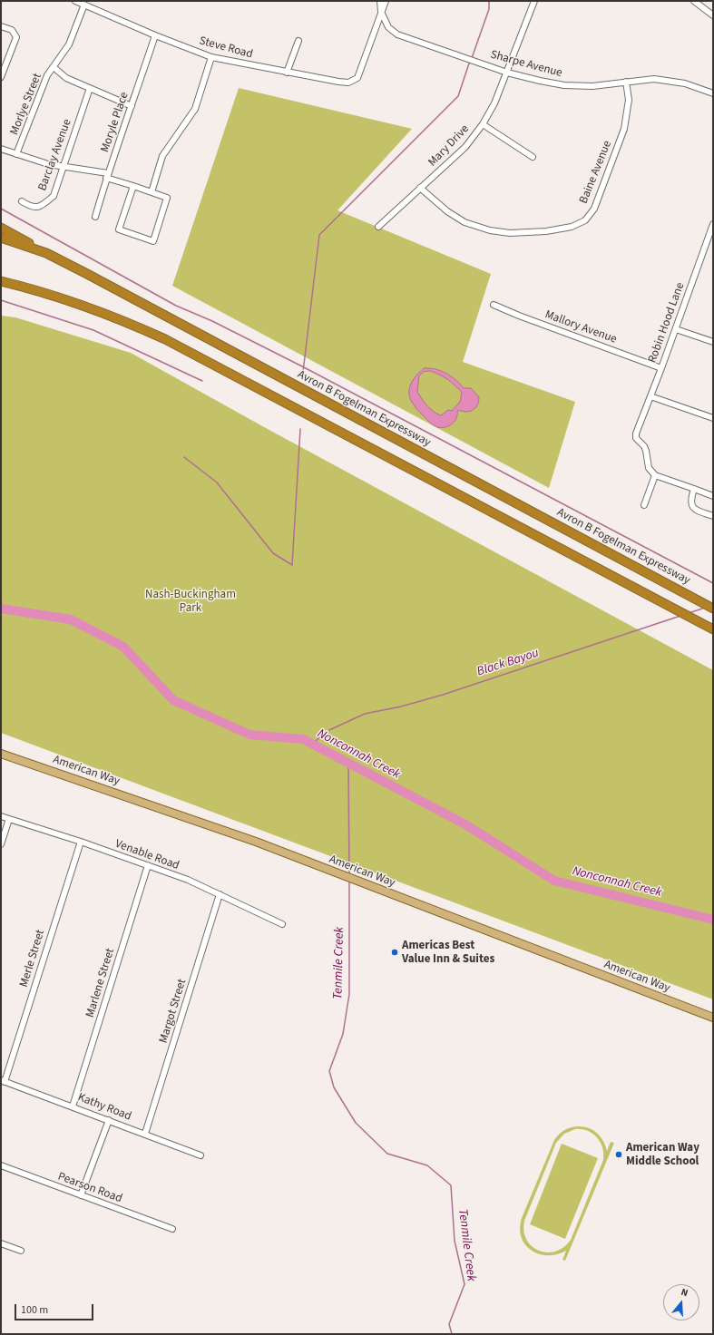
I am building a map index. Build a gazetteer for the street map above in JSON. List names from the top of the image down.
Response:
{
  "streets": {
    "highway": ["Avron B Fogelman Expressway"],
    "main road": ["American Way"],
    "street": [
      "Steve Road",
      "Sharpe Avenue",
      "Morlye Street",
      "Moryle Place",
      "Mary Drive",
      "Barclay Avenue",
      "Baine Avenue",
      "Robin Hood Lane",
      "Mallory Avenue",
      "Venable Road",
      "Merle Street",
      "Marlene Street",
      "Margot Street",
      "Kathy Road",
      "Pearson Road"
    ]
  },
  "crossings": [
    ["Steve Road", "Sharpe Avenue"],
    ["Steve Road", "Morlye Street"],
    ["Steve Road", "Moryle Place"],
    ["Sharpe Avenue", "Mary Drive"],
    ["Sharpe Avenue", "Baine Avenue"],
    ["Morlye Street", "Moryle Place"],
    ["Morlye Street", "Barclay Avenue"],
    ["Mary Drive", "Baine Avenue"],
    ["Robin Hood Lane", "Mallory Avenue"],
    ["Venable Road", "Merle Street"],
    ["Venable Road", "Marlene Street"],
    ["Venable Road", "Margot Street"],
    ["Merle Street", "Kathy Road"],
    ["Marlene Street", "Kathy Road"],
    ["Margot Street", "Kathy Road"]
  ],
  "water": ["Black Bayou", "Nonconnah Creek", "Tenmile Creek"],
  "parks": ["Nash-Buckingham Park"],
  "places": ["Americas Best Value Inn & Suites", "American Way Middle School"],
  "scale_bar": "100 m",
  "north": "top"
}
